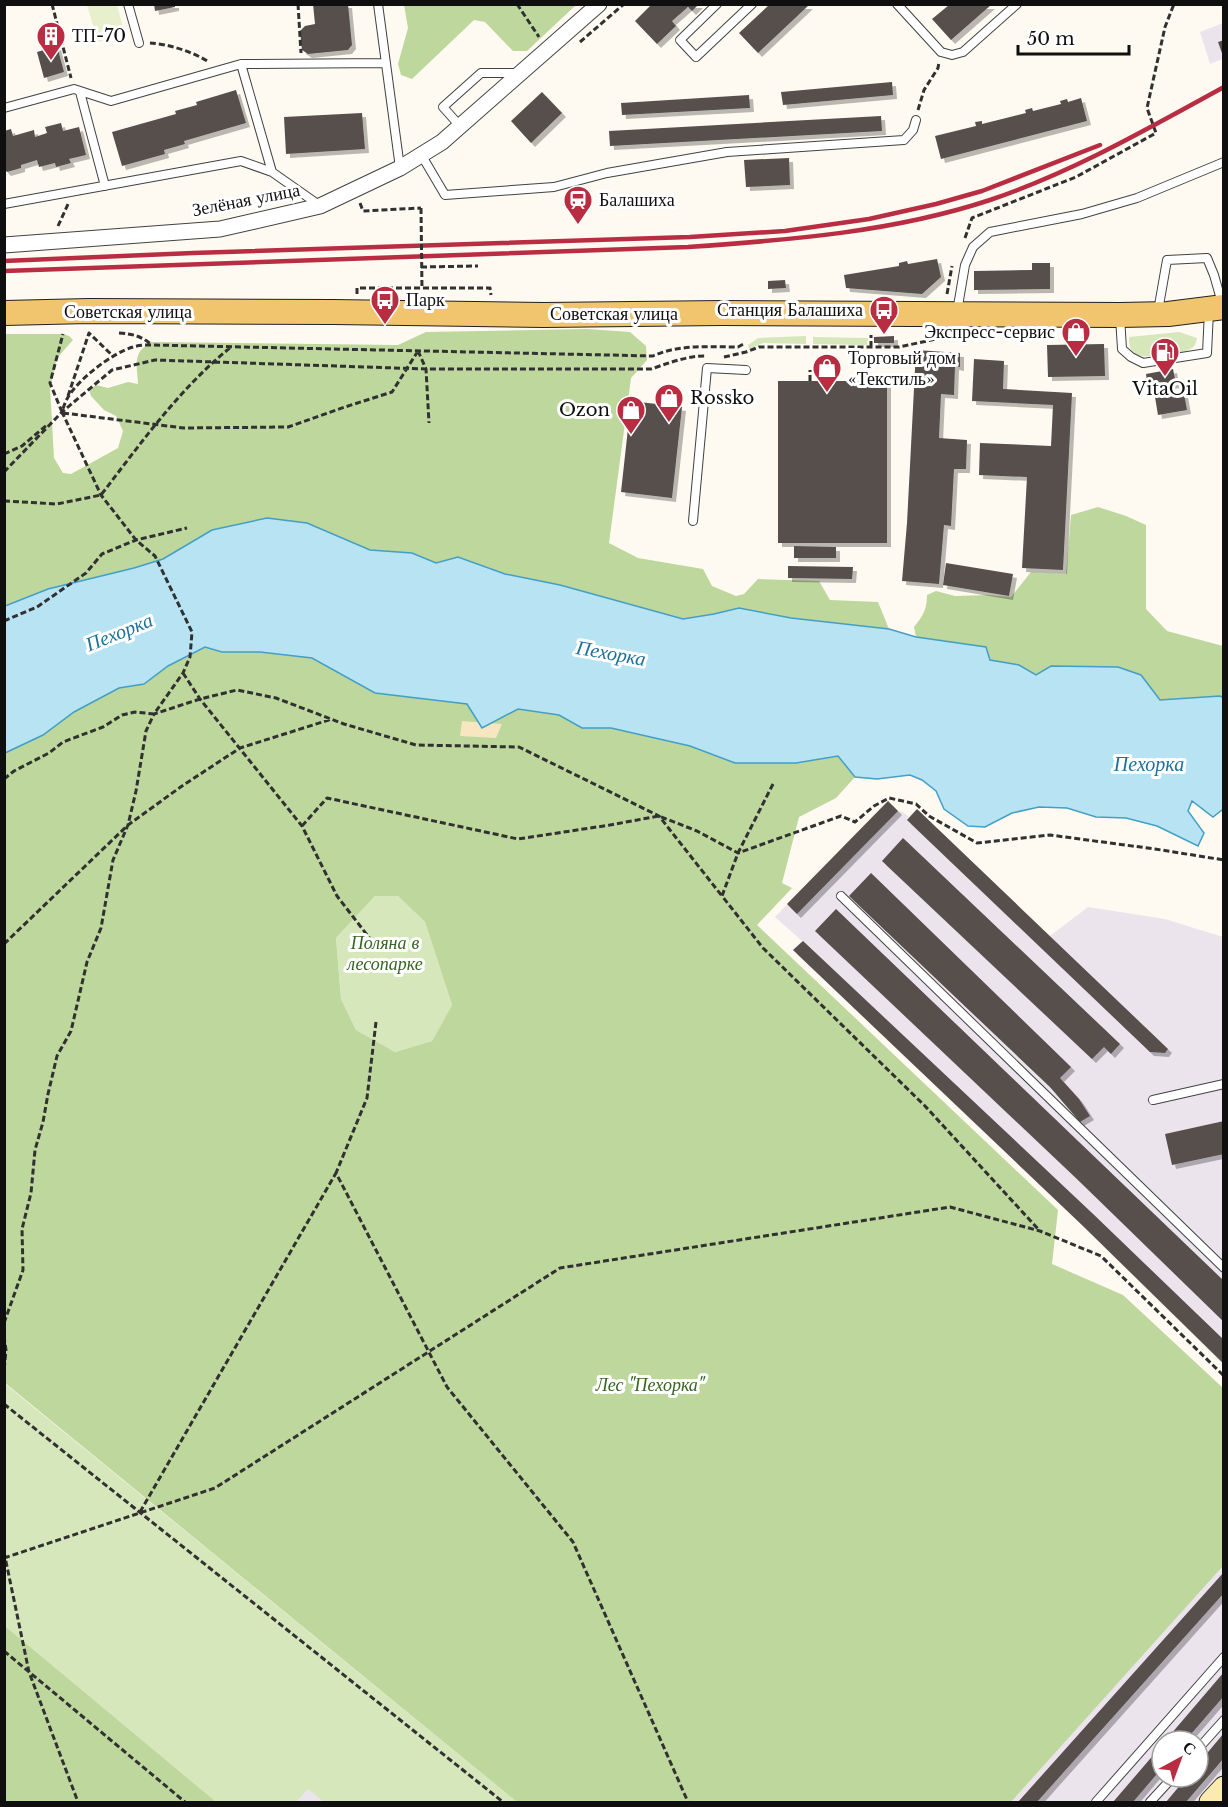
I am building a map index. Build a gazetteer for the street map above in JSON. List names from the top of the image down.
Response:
{
  "streets": {
    "main road": ["Советская улица"],
    "street": ["Зелёная улица"]
  },
  "water": ["Пехорка"],
  "parks": ["Поляна в лесопарке", "Лес \"Пехорка\""],
  "places": {
    "building": ["ТП-70"],
    "station": ["Балашиха"],
    "bus stop": ["Парк", "Станция Балашиха"],
    "shop": [
      "Экспресс-сервис",
      "Торговый дом «Текстиль»",
      "Rossko",
      "Ozon"
    ],
    "fuel station": ["VitaOil"]
  },
  "scale_bar": "50 m",
  "north": "top right"
}
